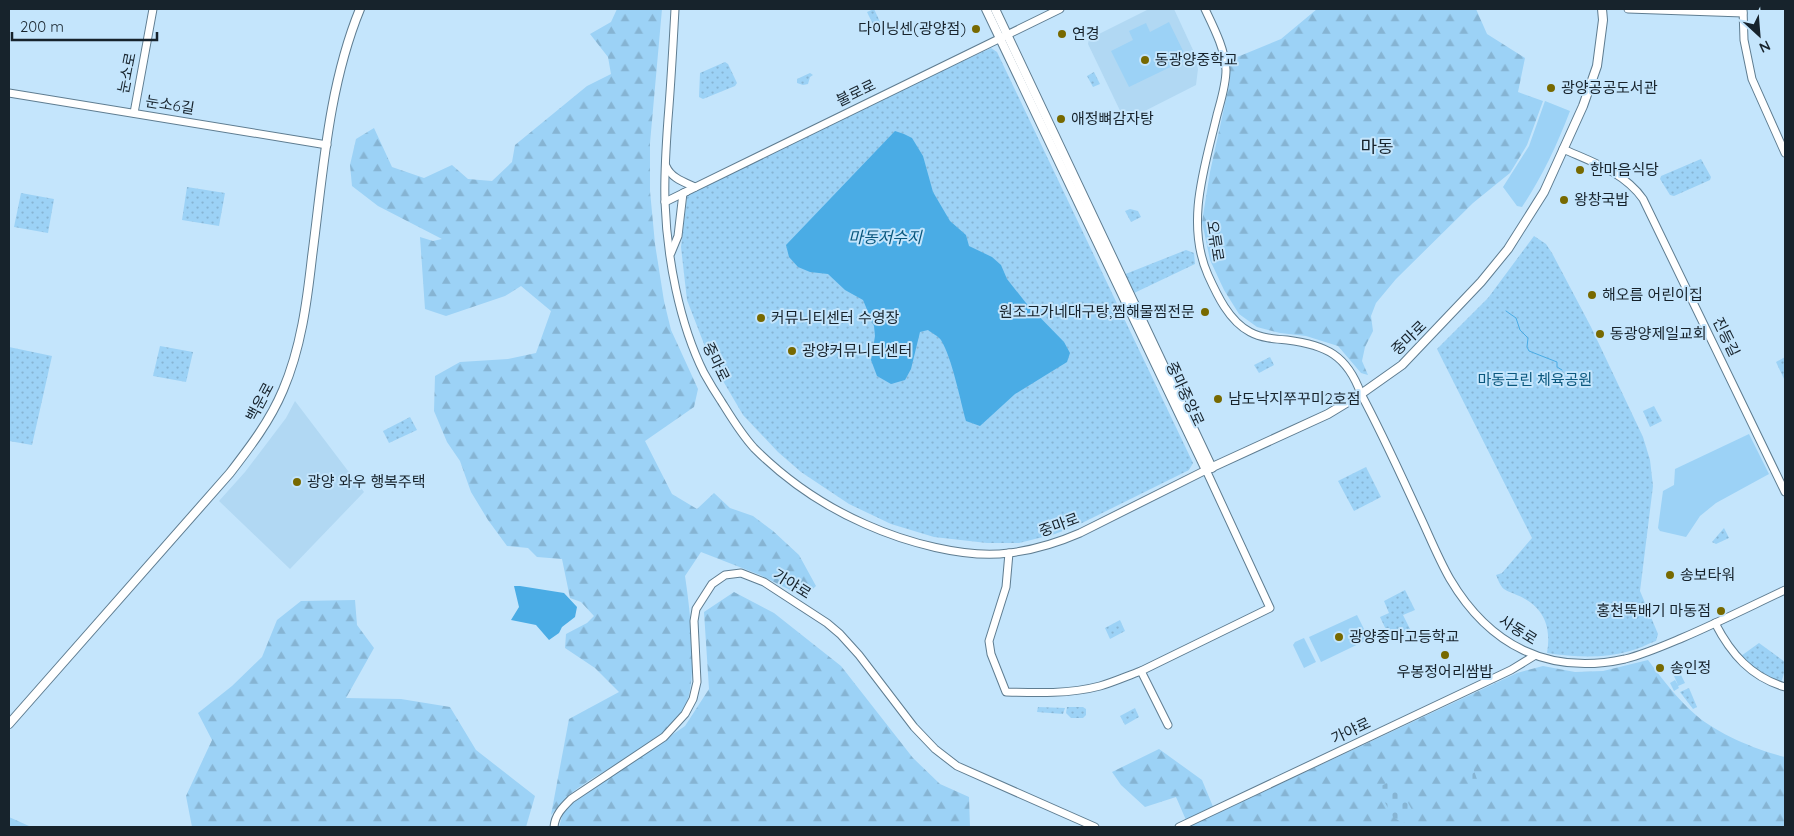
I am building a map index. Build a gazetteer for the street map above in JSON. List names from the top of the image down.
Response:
{
  "streets": {
    "main road": ["중마로", "중마중앙로", "백운로"],
    "street": [
      "눈소로",
      "불로로",
      "눈소6길",
      "오류로",
      "진등길",
      "가야로",
      "사동로"
    ]
  },
  "crossings": [
    ["눈소로", "눈소6길"],
    ["불로로", "중마로"],
    ["불로로", "중마중앙로"],
    ["눈소6길", "백운로"],
    ["오류로", "중마로"],
    ["오류로", "사동로"],
    ["진등길", "중마로"],
    ["중마로", "중마중앙로"],
    ["중마로", "사동로"],
    ["가야로", "사동로"]
  ],
  "districts": ["마동"],
  "water": ["마동저수지"],
  "parks": ["마동근린 체육공원"],
  "places": [
    "다이닝센(광양점)",
    "연경",
    "동광양중학교",
    "광양공공도서관",
    "애정뼈감자탕",
    "한마음식당",
    "왕창국밥",
    "해오름 어린이집",
    "원조고가네대구탕,찜해물찜전문",
    "커뮤니티센터 수영장",
    "동광양제일교회",
    "광양커뮤니티센터",
    "남도낙지쭈꾸미2호점",
    "광양 와우 행복주택",
    "송보타워",
    "홍천뚝배기 마동점",
    "광양중마고등학교",
    "우봉정어리쌈밥",
    "송인정"
  ],
  "scale_bar": "200 m",
  "north": "bottom right"
}
